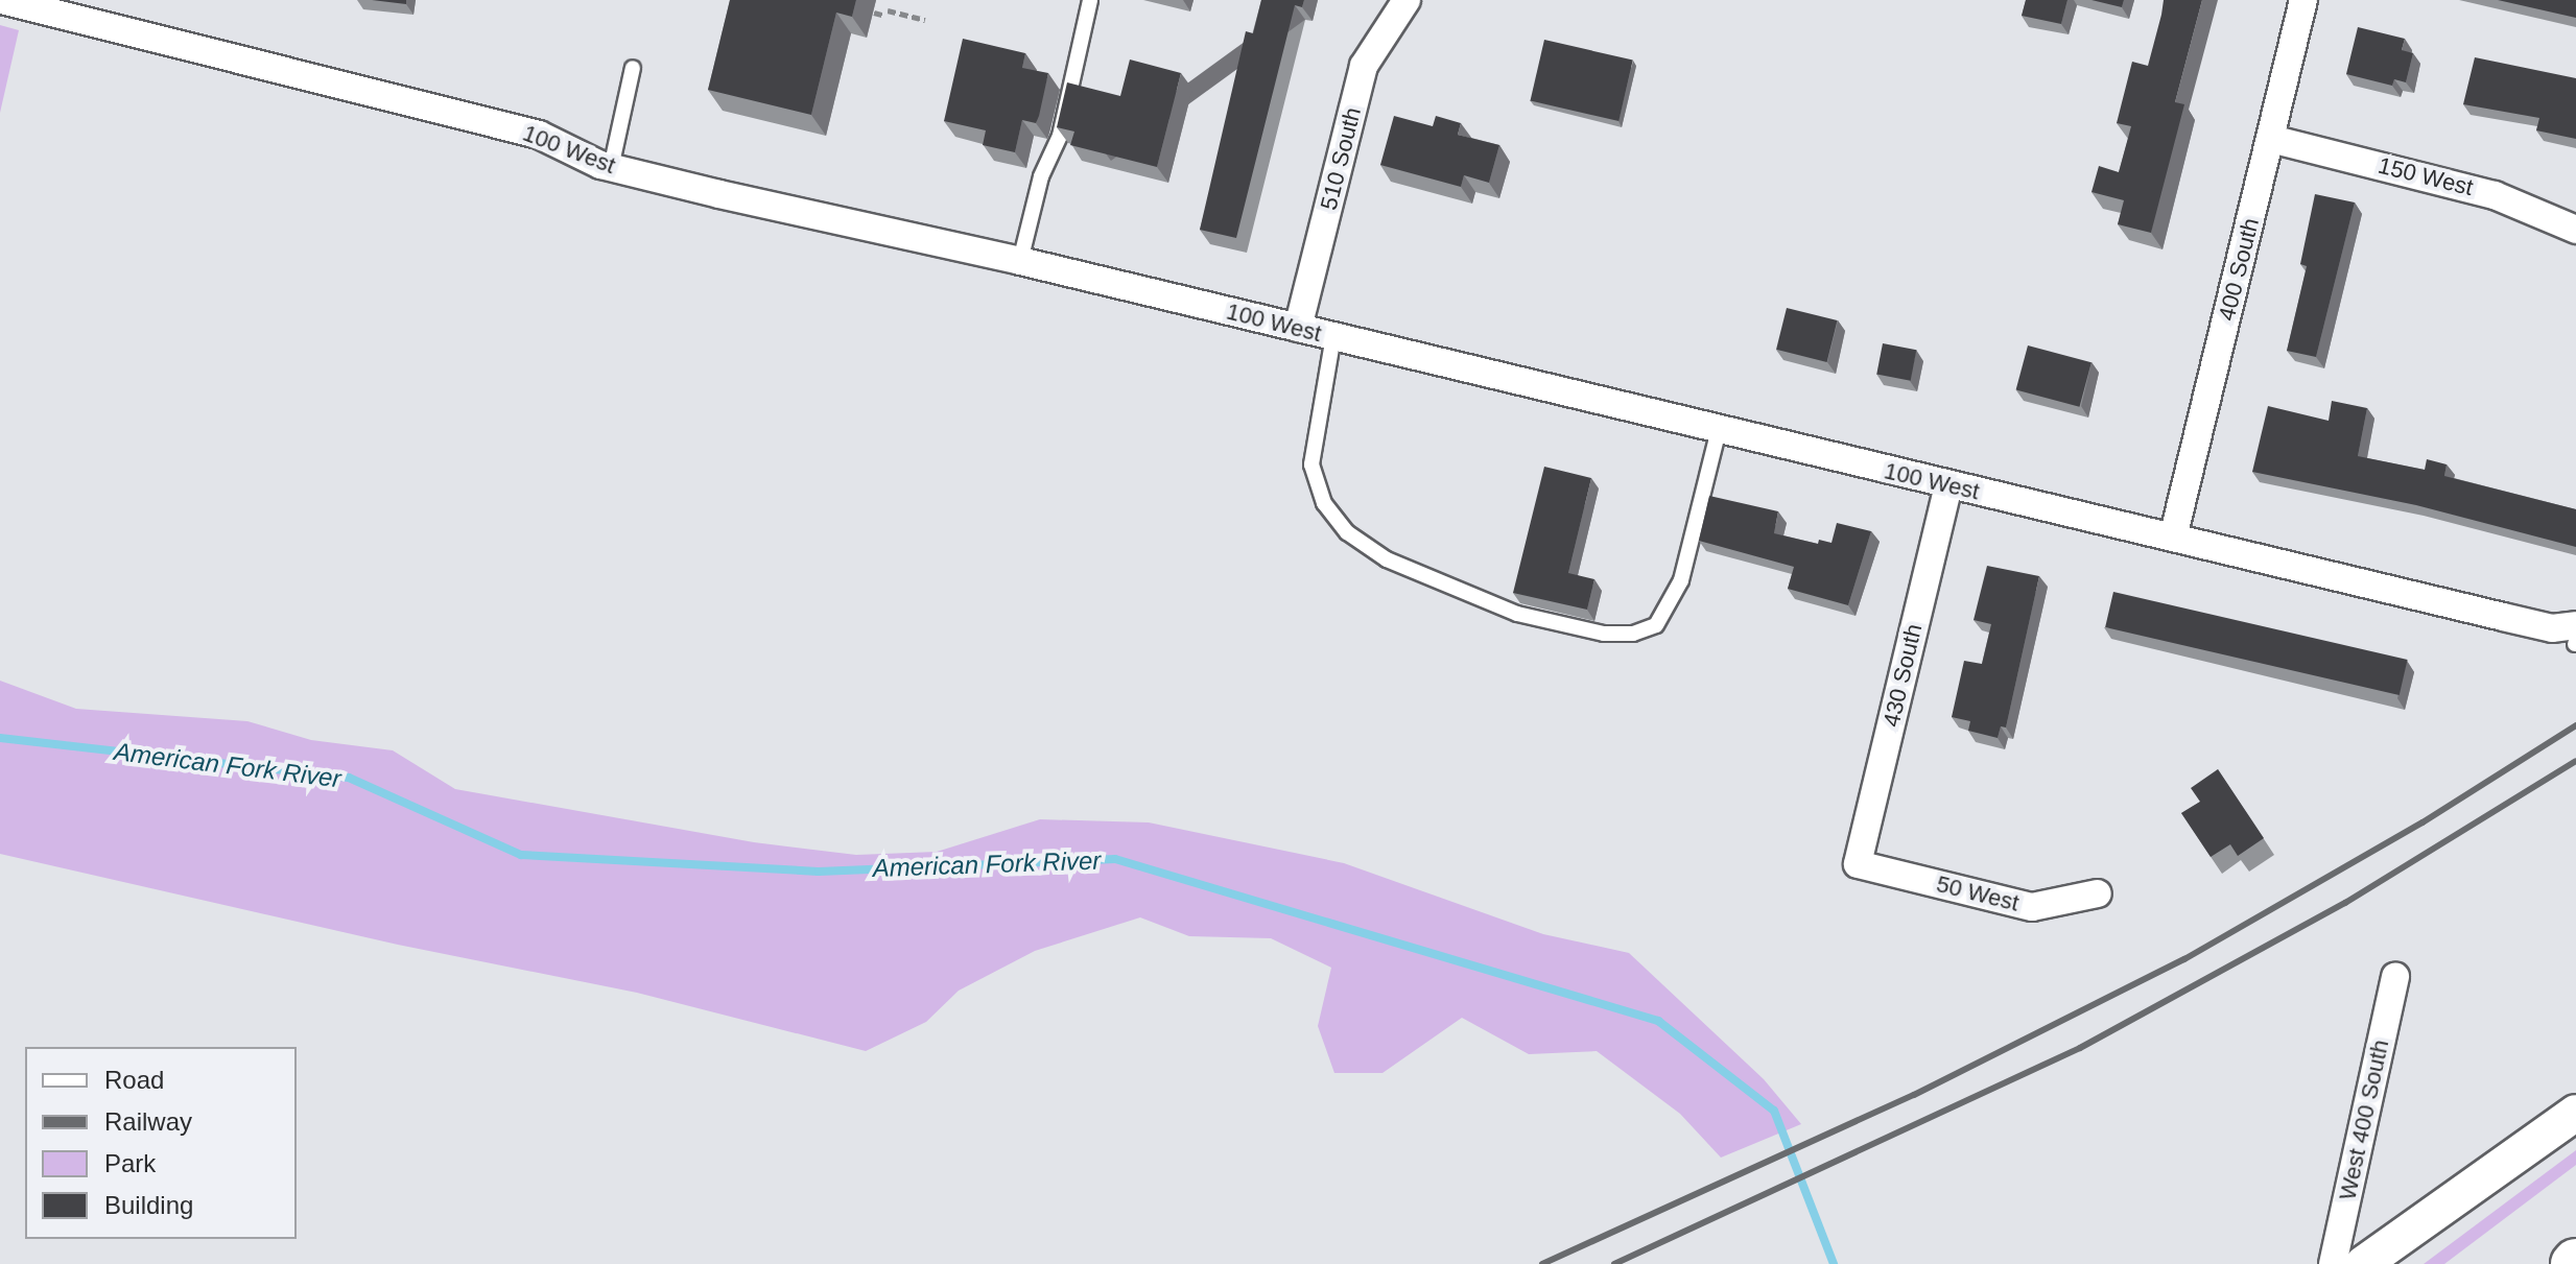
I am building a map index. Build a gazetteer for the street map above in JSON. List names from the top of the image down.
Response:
{
  "streets": {
    "street": [
      "100 West",
      "510 South",
      "150 West",
      "400 South",
      "430 South",
      "50 West",
      "West 400 South"
    ]
  },
  "crossings": [
    ["100 West", "510 South"],
    ["100 West", "400 South"],
    ["100 West", "430 South"],
    ["150 West", "400 South"],
    ["430 South", "50 West"]
  ],
  "water": ["American Fork River"],
  "legend": [
    "Road",
    "Railway",
    "Park",
    "Building"
  ]
}
